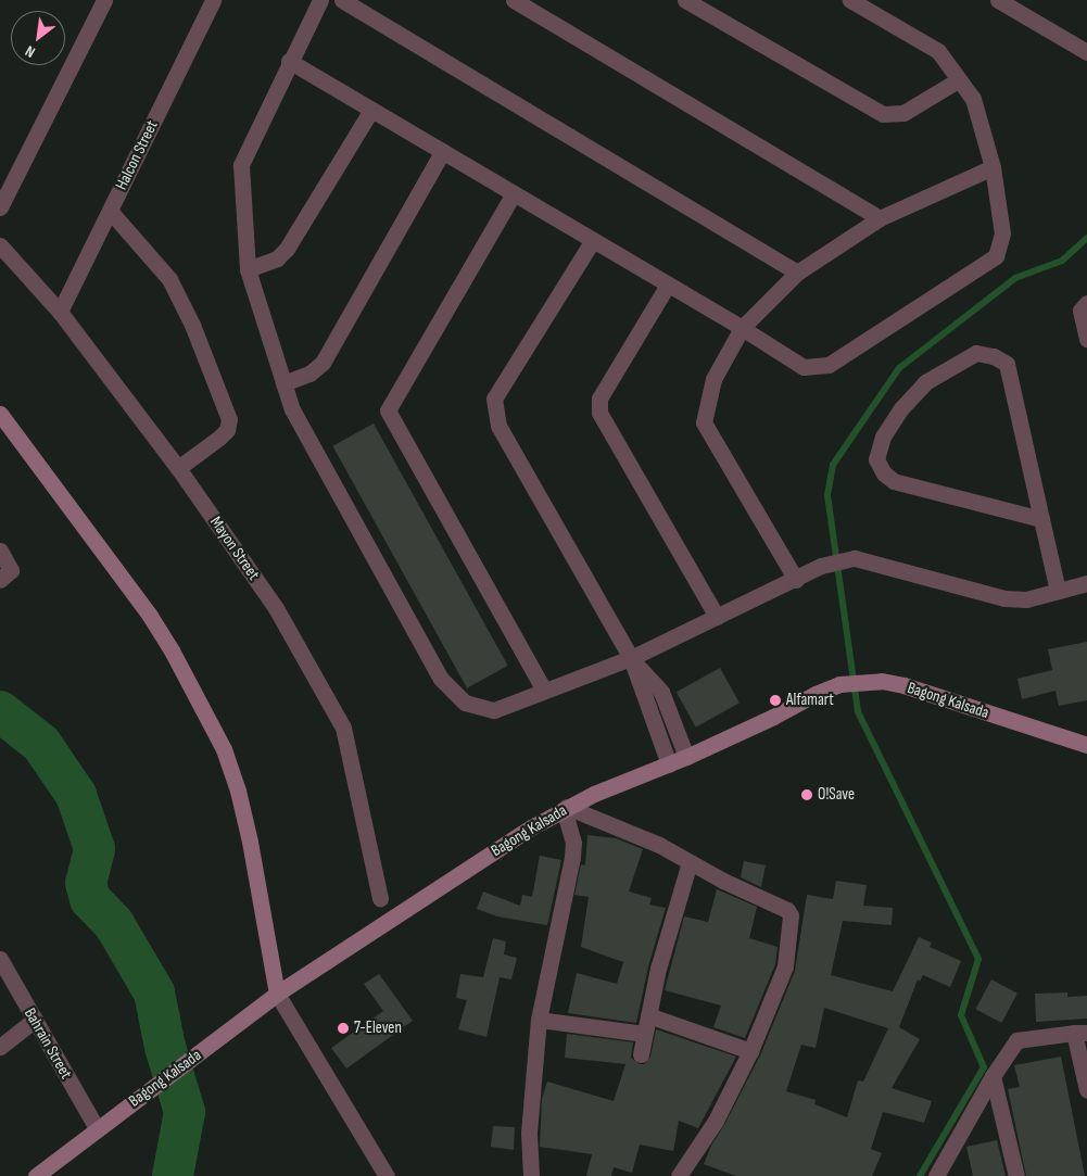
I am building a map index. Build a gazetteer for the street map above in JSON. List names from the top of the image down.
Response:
{
  "streets": {
    "street": [
      "Halcon Street",
      "Mayon Street",
      "Bagong Kalsada",
      "Bahrain Street"
    ]
  },
  "crossings": [
    ["Halcon Street", "Mayon Street"],
    ["Bagong Kalsada", "Bahrain Street"]
  ],
  "places": ["Alfamart", "O!Save", "7-Eleven"],
  "north": "bottom left"
}
